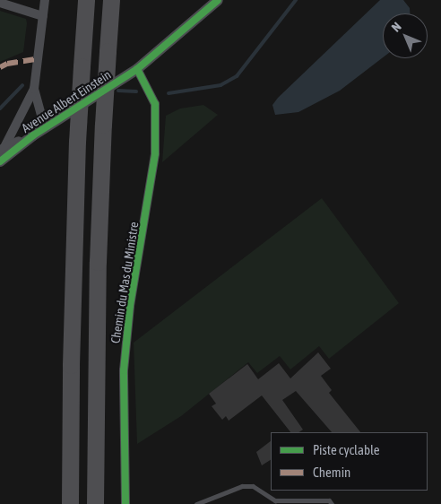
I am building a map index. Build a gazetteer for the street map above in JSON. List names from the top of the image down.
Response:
{
  "streets": {
    "street": ["Avenue Albert Einstein", "Chemin du Mas du Ministre"]
  },
  "crossings": [
    ["Avenue Albert Einstein", "Chemin du Mas du Ministre"]
  ],
  "legend": ["Piste cyclable", "Chemin"],
  "north": "top left"
}
